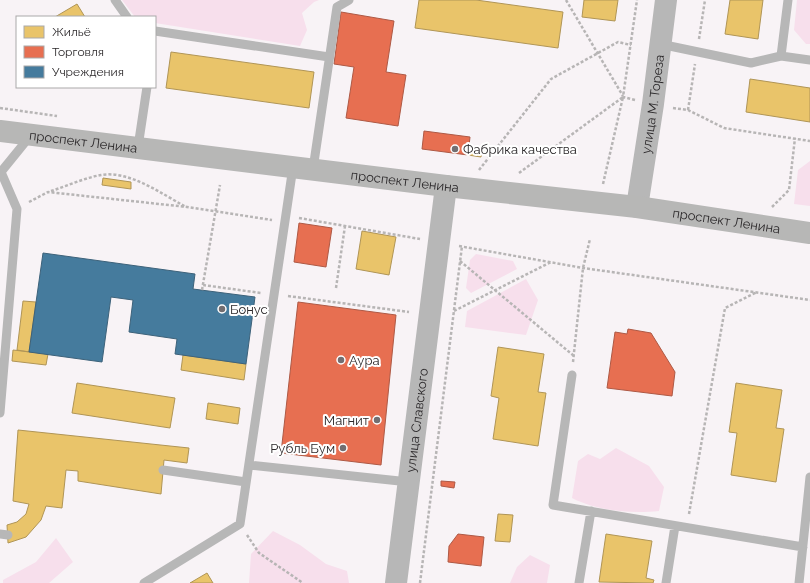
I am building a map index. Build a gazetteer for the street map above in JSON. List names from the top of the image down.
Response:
{
  "streets": {
    "main road": ["проспект Ленина"],
    "street": ["улица М. Тореза", "улица Славского"]
  },
  "crossings": [
    ["улица М. Тореза", "проспект Ленина"],
    ["проспект Ленина", "улица Славского"]
  ],
  "places": [
    "Фабрика качества",
    "Бонус",
    "Аура",
    "Магнит",
    "Рубль Бум"
  ],
  "legend": ["Жильё", "Торговля", "Учреждения"]
}
